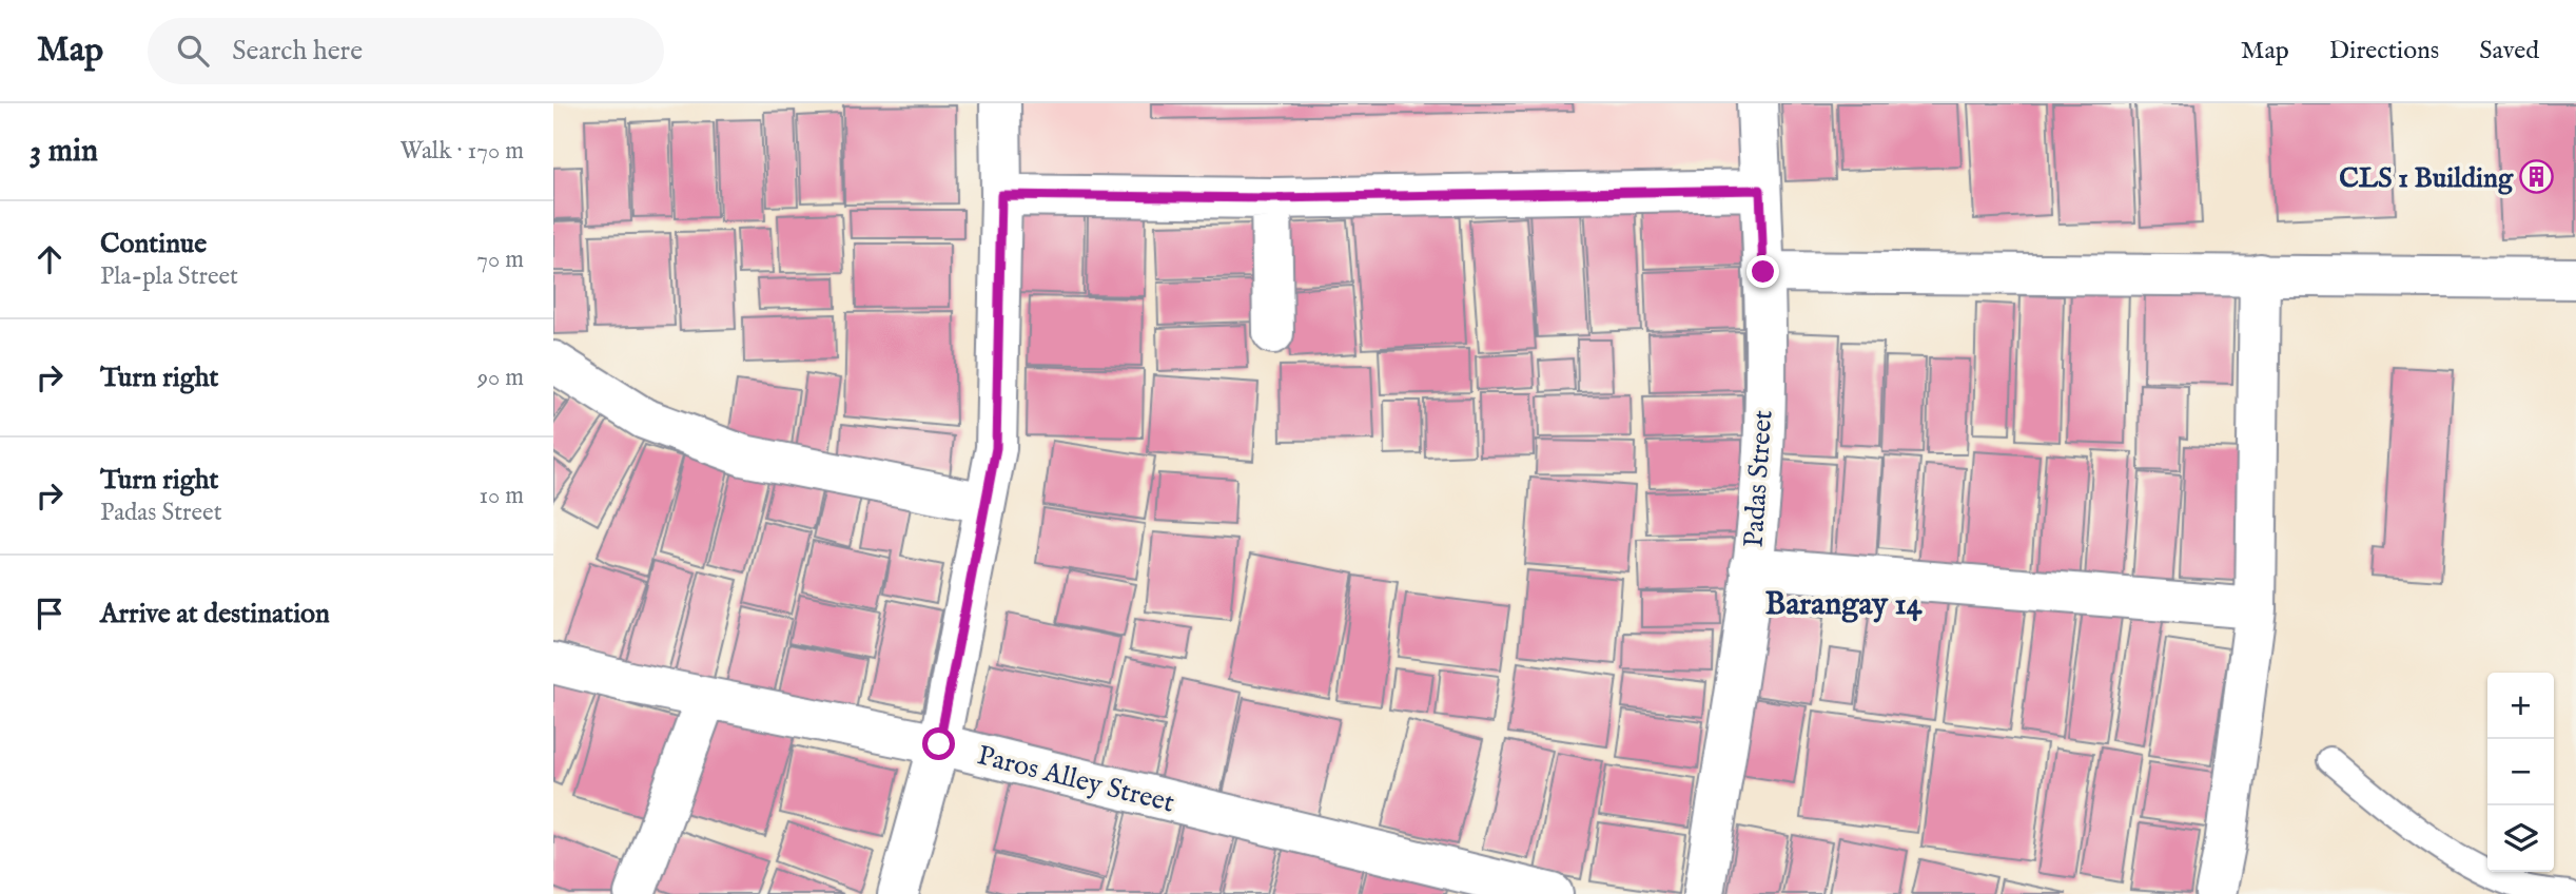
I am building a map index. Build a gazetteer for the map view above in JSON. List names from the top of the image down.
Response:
{
  "streets": {
    "street": ["Padas Street", "Paros Alley Street"]
  },
  "districts": ["Barangay 14"],
  "places": {
    "building": ["CLS 1 Building"]
  },
  "page": {
    "header": "Map",
    "search": "Search here",
    "nav": ["Map", "Directions", "Saved"],
    "heading": ["3 min", "Walk · 170 m"],
    "list": [
      ["Continue", "Pla-pla Street", "70 m"],
      ["Turn right", "90 m"],
      ["Turn right", "Padas Street", "10 m"],
      "Arrive at destination"
    ],
    "map_buttons": ["+", "−"]
  }
}
